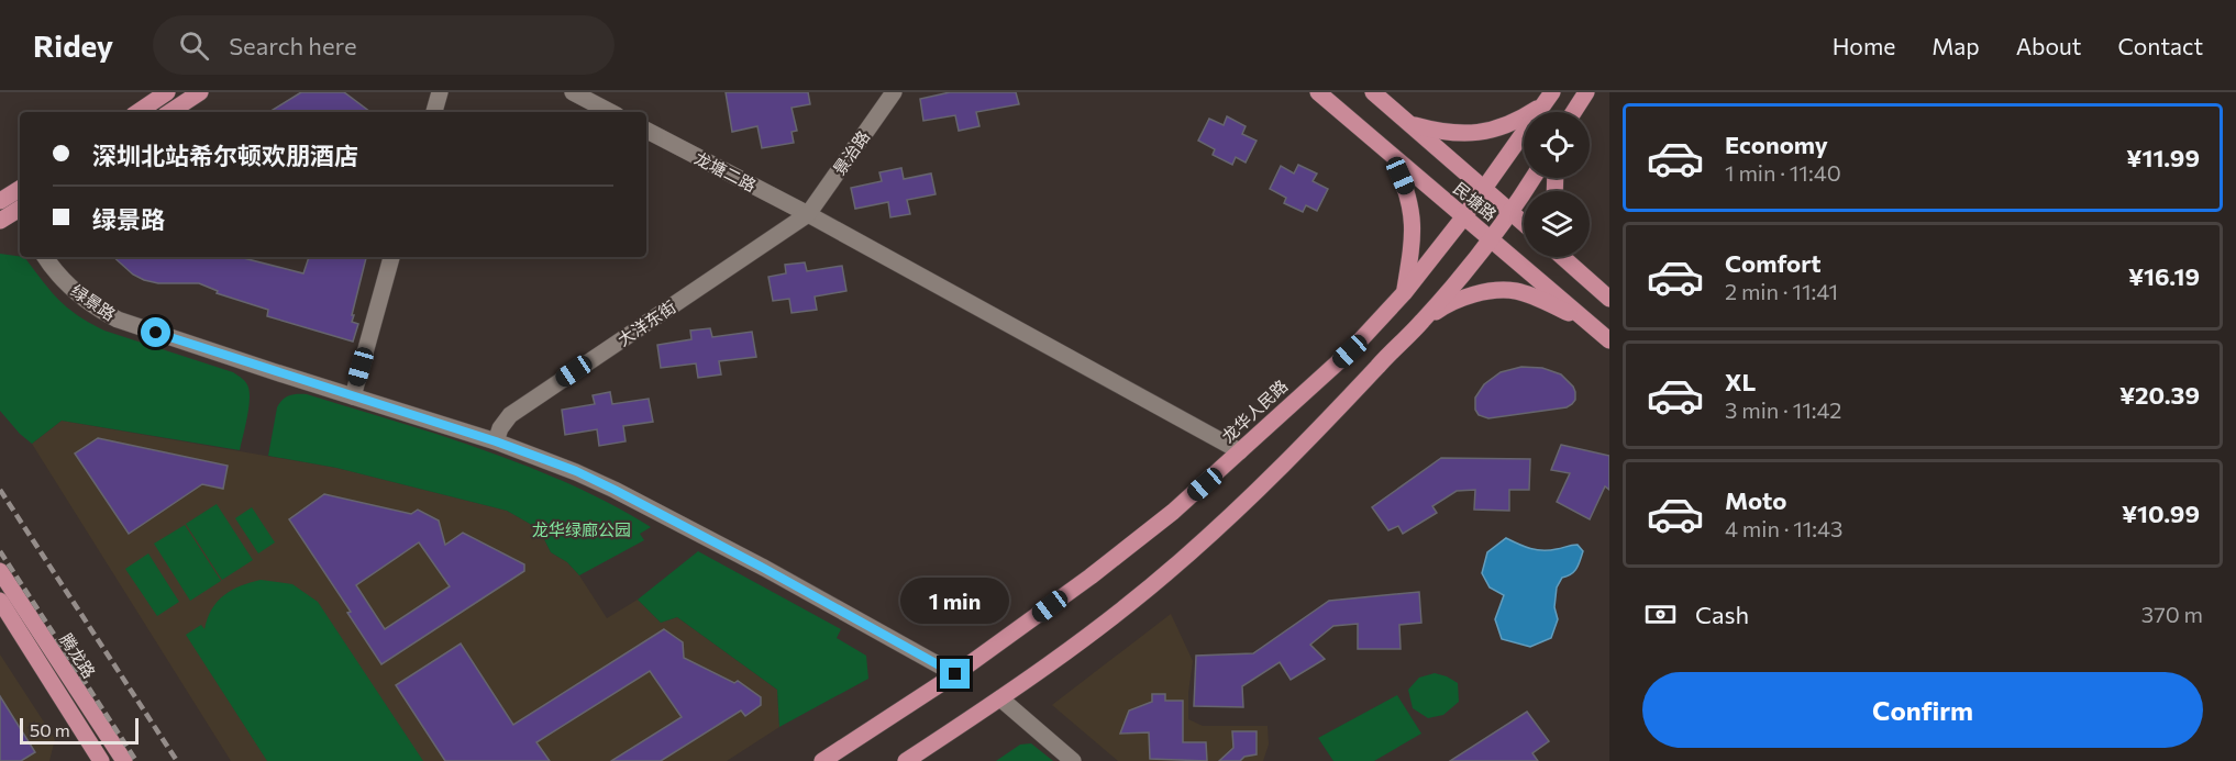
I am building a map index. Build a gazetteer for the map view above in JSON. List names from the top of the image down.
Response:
{
  "streets": {
    "main road": ["民塘路", "龙华人民路", "腾龙路"],
    "street": [
      "景治路",
      "龙塘二路",
      "绿景路",
      "大洋东街"
    ]
  },
  "crossings": [
    ["景治路", "龙塘二路"],
    ["景治路", "大洋东街"],
    ["龙塘二路", "大洋东街"],
    ["龙塘二路", "龙华人民路"],
    ["民塘路", "龙华人民路"],
    ["绿景路", "大洋东街"],
    ["绿景路", "龙华人民路"]
  ],
  "parks": ["龙华绿廊公园"],
  "scale_bar": "50 m",
  "page": {
    "header": "Ridey",
    "search": "Search here",
    "nav": [
      "Home",
      "Map",
      "About",
      "Contact"
    ],
    "list": [
      {
        "name": "Economy",
        "note": "1 min · 11:40",
        "value": "¥11.99"
      },
      {
        "name": "Comfort",
        "note": "2 min · 11:41",
        "value": "¥16.19"
      },
      {
        "name": "XL",
        "note": "3 min · 11:42",
        "value": "¥20.39"
      },
      {
        "name": "Moto",
        "note": "4 min · 11:43",
        "value": "¥10.99"
      }
    ],
    "banner": ["深圳北站希尔顿欢朋酒店", "绿景路"],
    "bubble": "1 min",
    "pay": ["Cash", "370 m"],
    "buttons": "Confirm",
    "scale": "50 m"
  }
}
